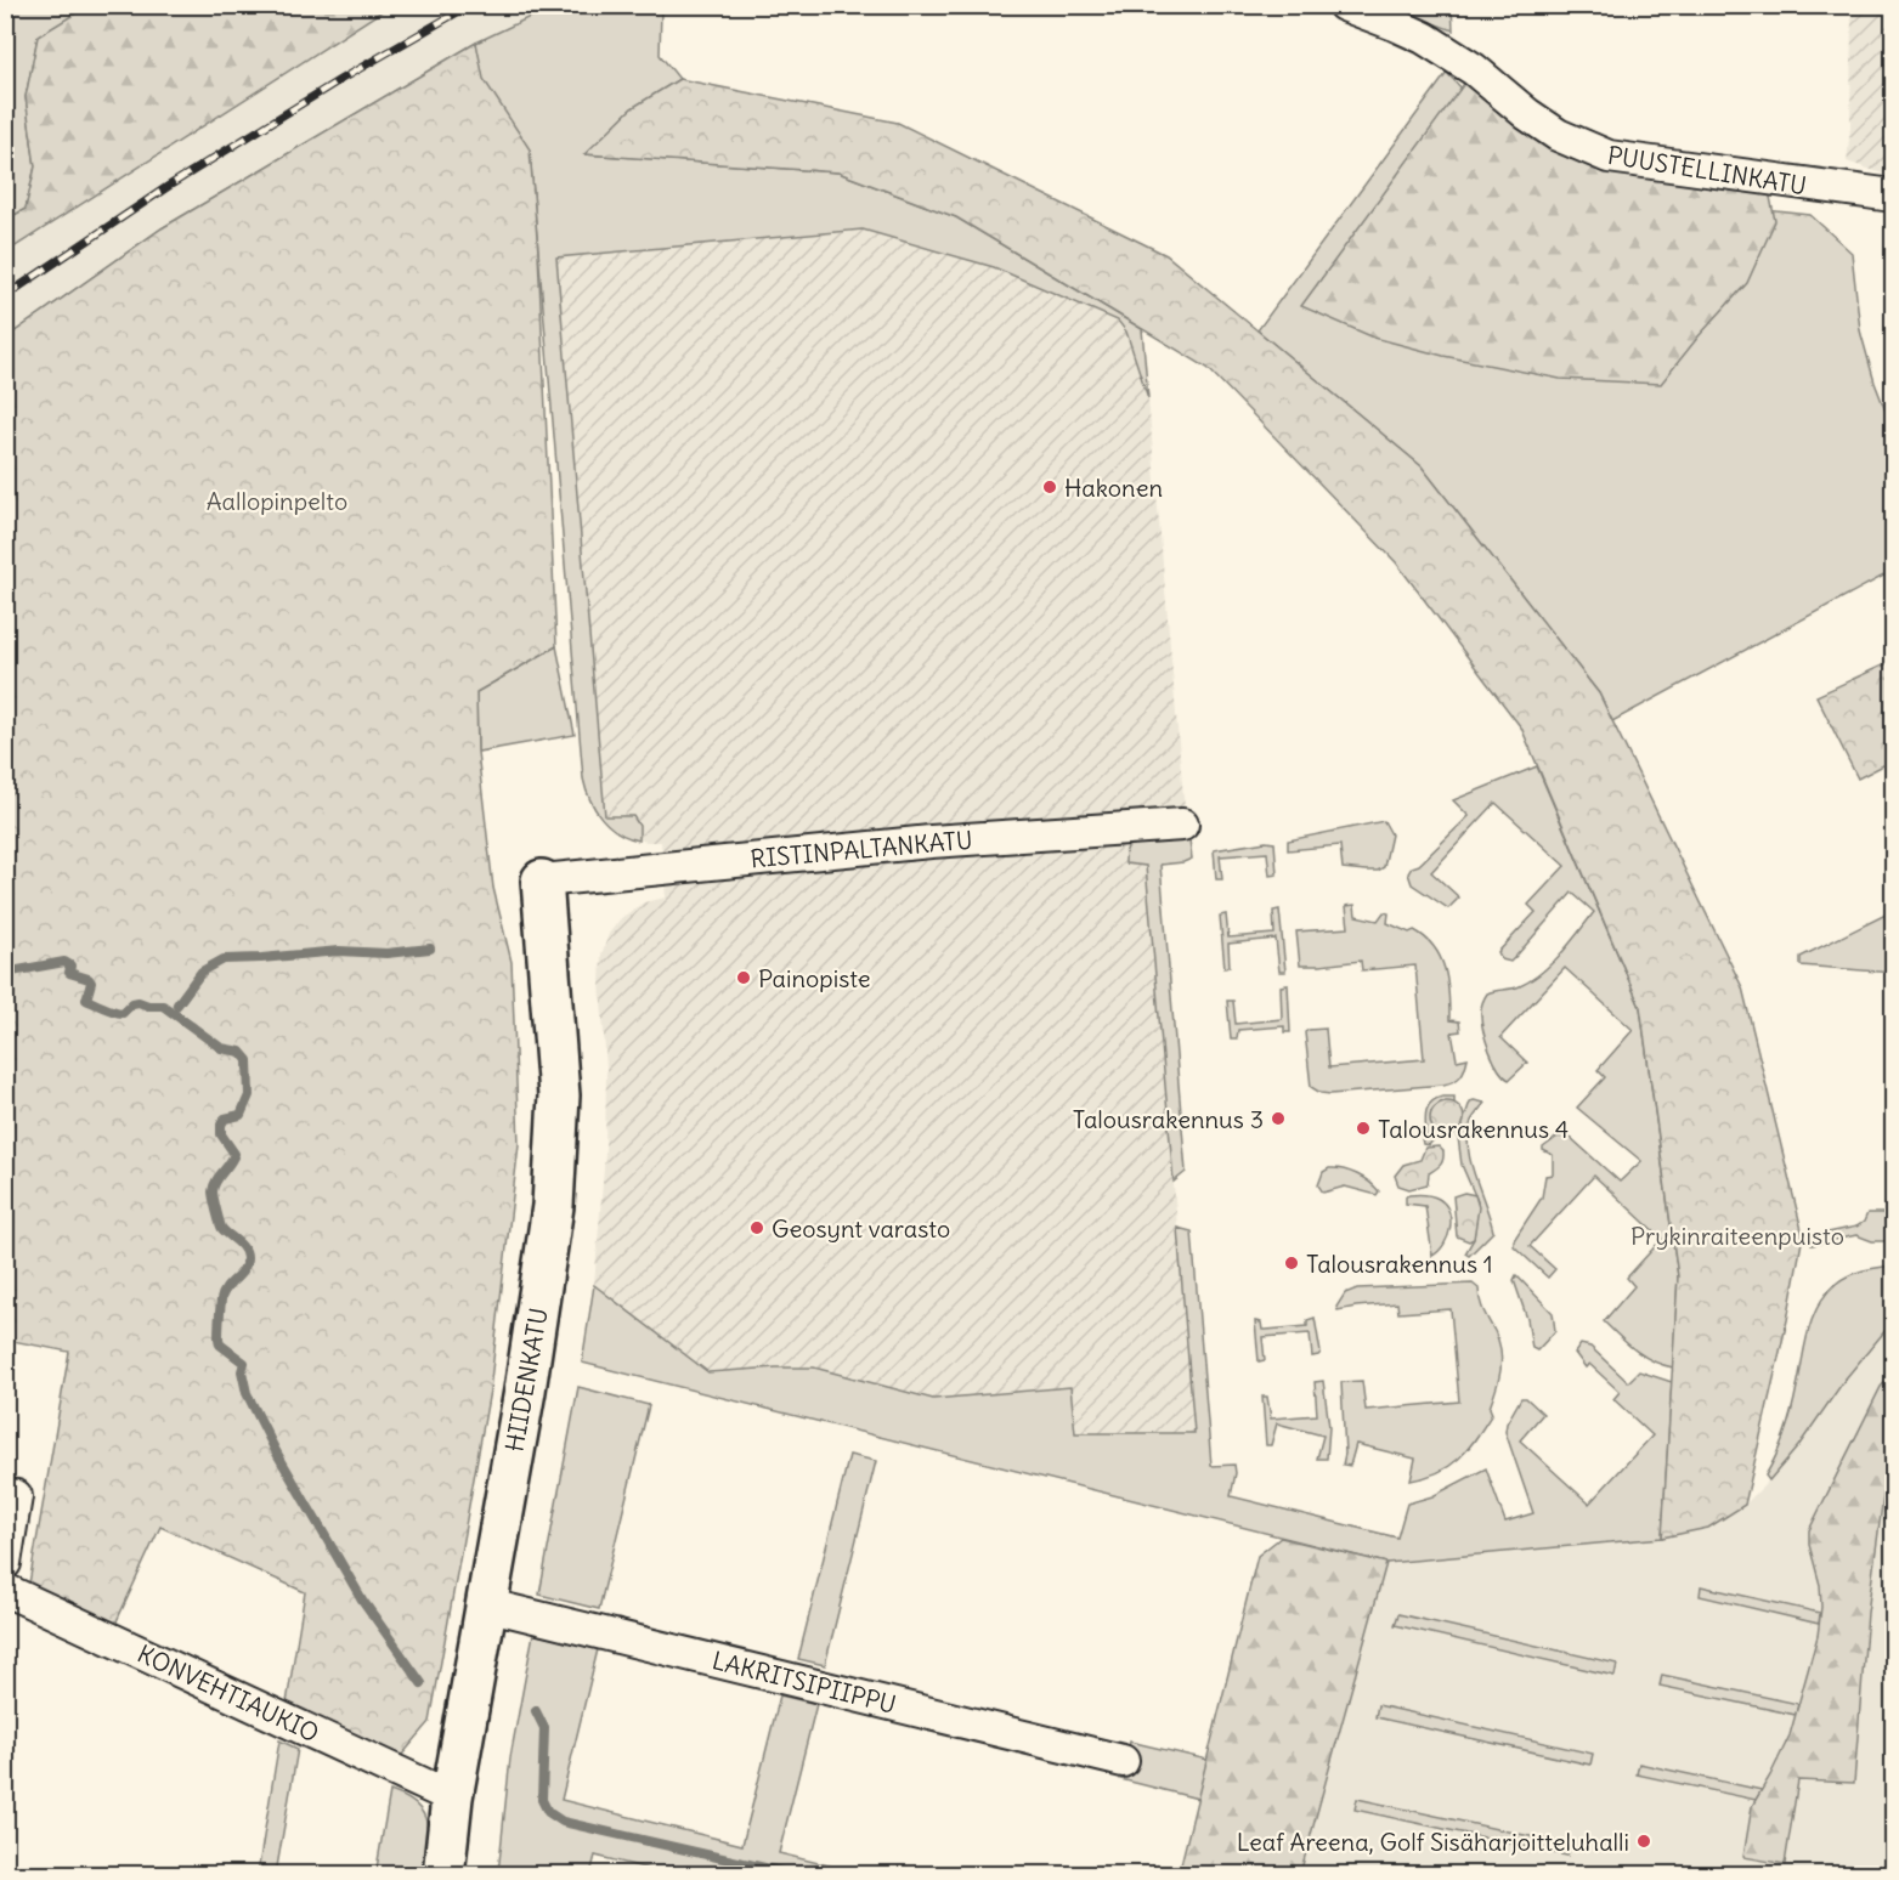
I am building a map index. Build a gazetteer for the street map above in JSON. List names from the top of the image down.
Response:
{
  "streets": {
    "street": [
      "PUUSTELLINKATU",
      "RISTINPALTANKATU",
      "HIIDENKATU",
      "LAKRITSIPIIPPU",
      "KONVEHTIAUKIO"
    ]
  },
  "crossings": [
    ["RISTINPALTANKATU", "HIIDENKATU"],
    ["HIIDENKATU", "LAKRITSIPIIPPU"],
    ["HIIDENKATU", "KONVEHTIAUKIO"]
  ],
  "parks": ["Aallopinpelto", "Prykinraiteenpuisto"],
  "places": [
    "Hakonen",
    "Painopiste",
    "Talousrakennus 3",
    "Talousrakennus 4",
    "Geosynt varasto",
    "Talousrakennus 1",
    "Leaf Areena, Golf Sisäharjoitteluhalli"
  ]
}
